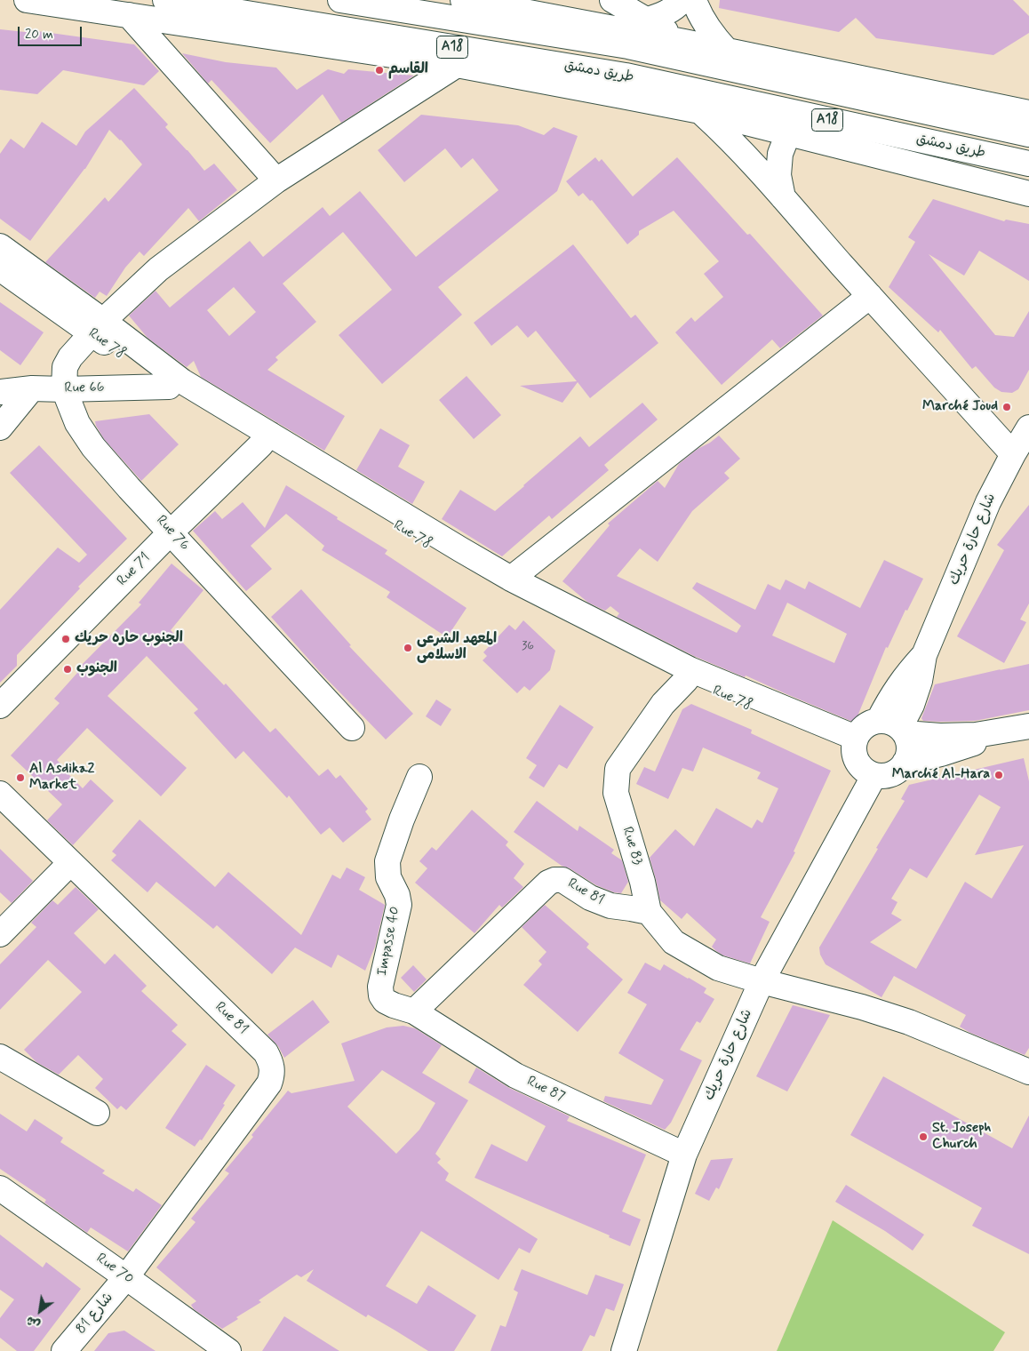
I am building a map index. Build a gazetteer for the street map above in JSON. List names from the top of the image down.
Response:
{
  "streets": {
    "main road": [
      "A18",
      "طريق دمشق",
      "Rue 78",
      "Rue 66",
      "Rue 76",
      "شارع حارة حريك",
      "Rue 71",
      "Rue 83",
      "Rue 81",
      "Impasse 40",
      "Rue 87",
      "Rue 70",
      "شارع 81"
    ]
  },
  "crossings": [
    ["Rue 78", "Rue 66"],
    ["Rue 78", "Rue 76"],
    ["Rue 78", "Rue 71"],
    ["Rue 78", "Rue 83"],
    ["Rue 66", "Rue 76"],
    ["Rue 76", "Rue 71"],
    ["شارع حارة حريك", "Rue 83"],
    ["شارع حارة حريك", "Rue 87"],
    ["Rue 83", "Rue 81"],
    ["Rue 81", "Impasse 40"],
    ["Rue 81", "Rue 87"],
    ["Rue 81", "Rue 70"],
    ["Rue 81", "شارع 81"],
    ["Impasse 40", "Rue 87"],
    ["Rue 70", "شارع 81"]
  ],
  "places": [
    "القاسم",
    "Marché Joud",
    "الجنوب حاره حريك",
    "المعهد الشرعى الاسلامى",
    "الجنوب",
    "Marché Al-Hara",
    "Al Asdika2 Market",
    "St. Joseph Church"
  ],
  "house_numbers": ["36"],
  "scale_bar": "20 m",
  "north": "bottom left"
}
